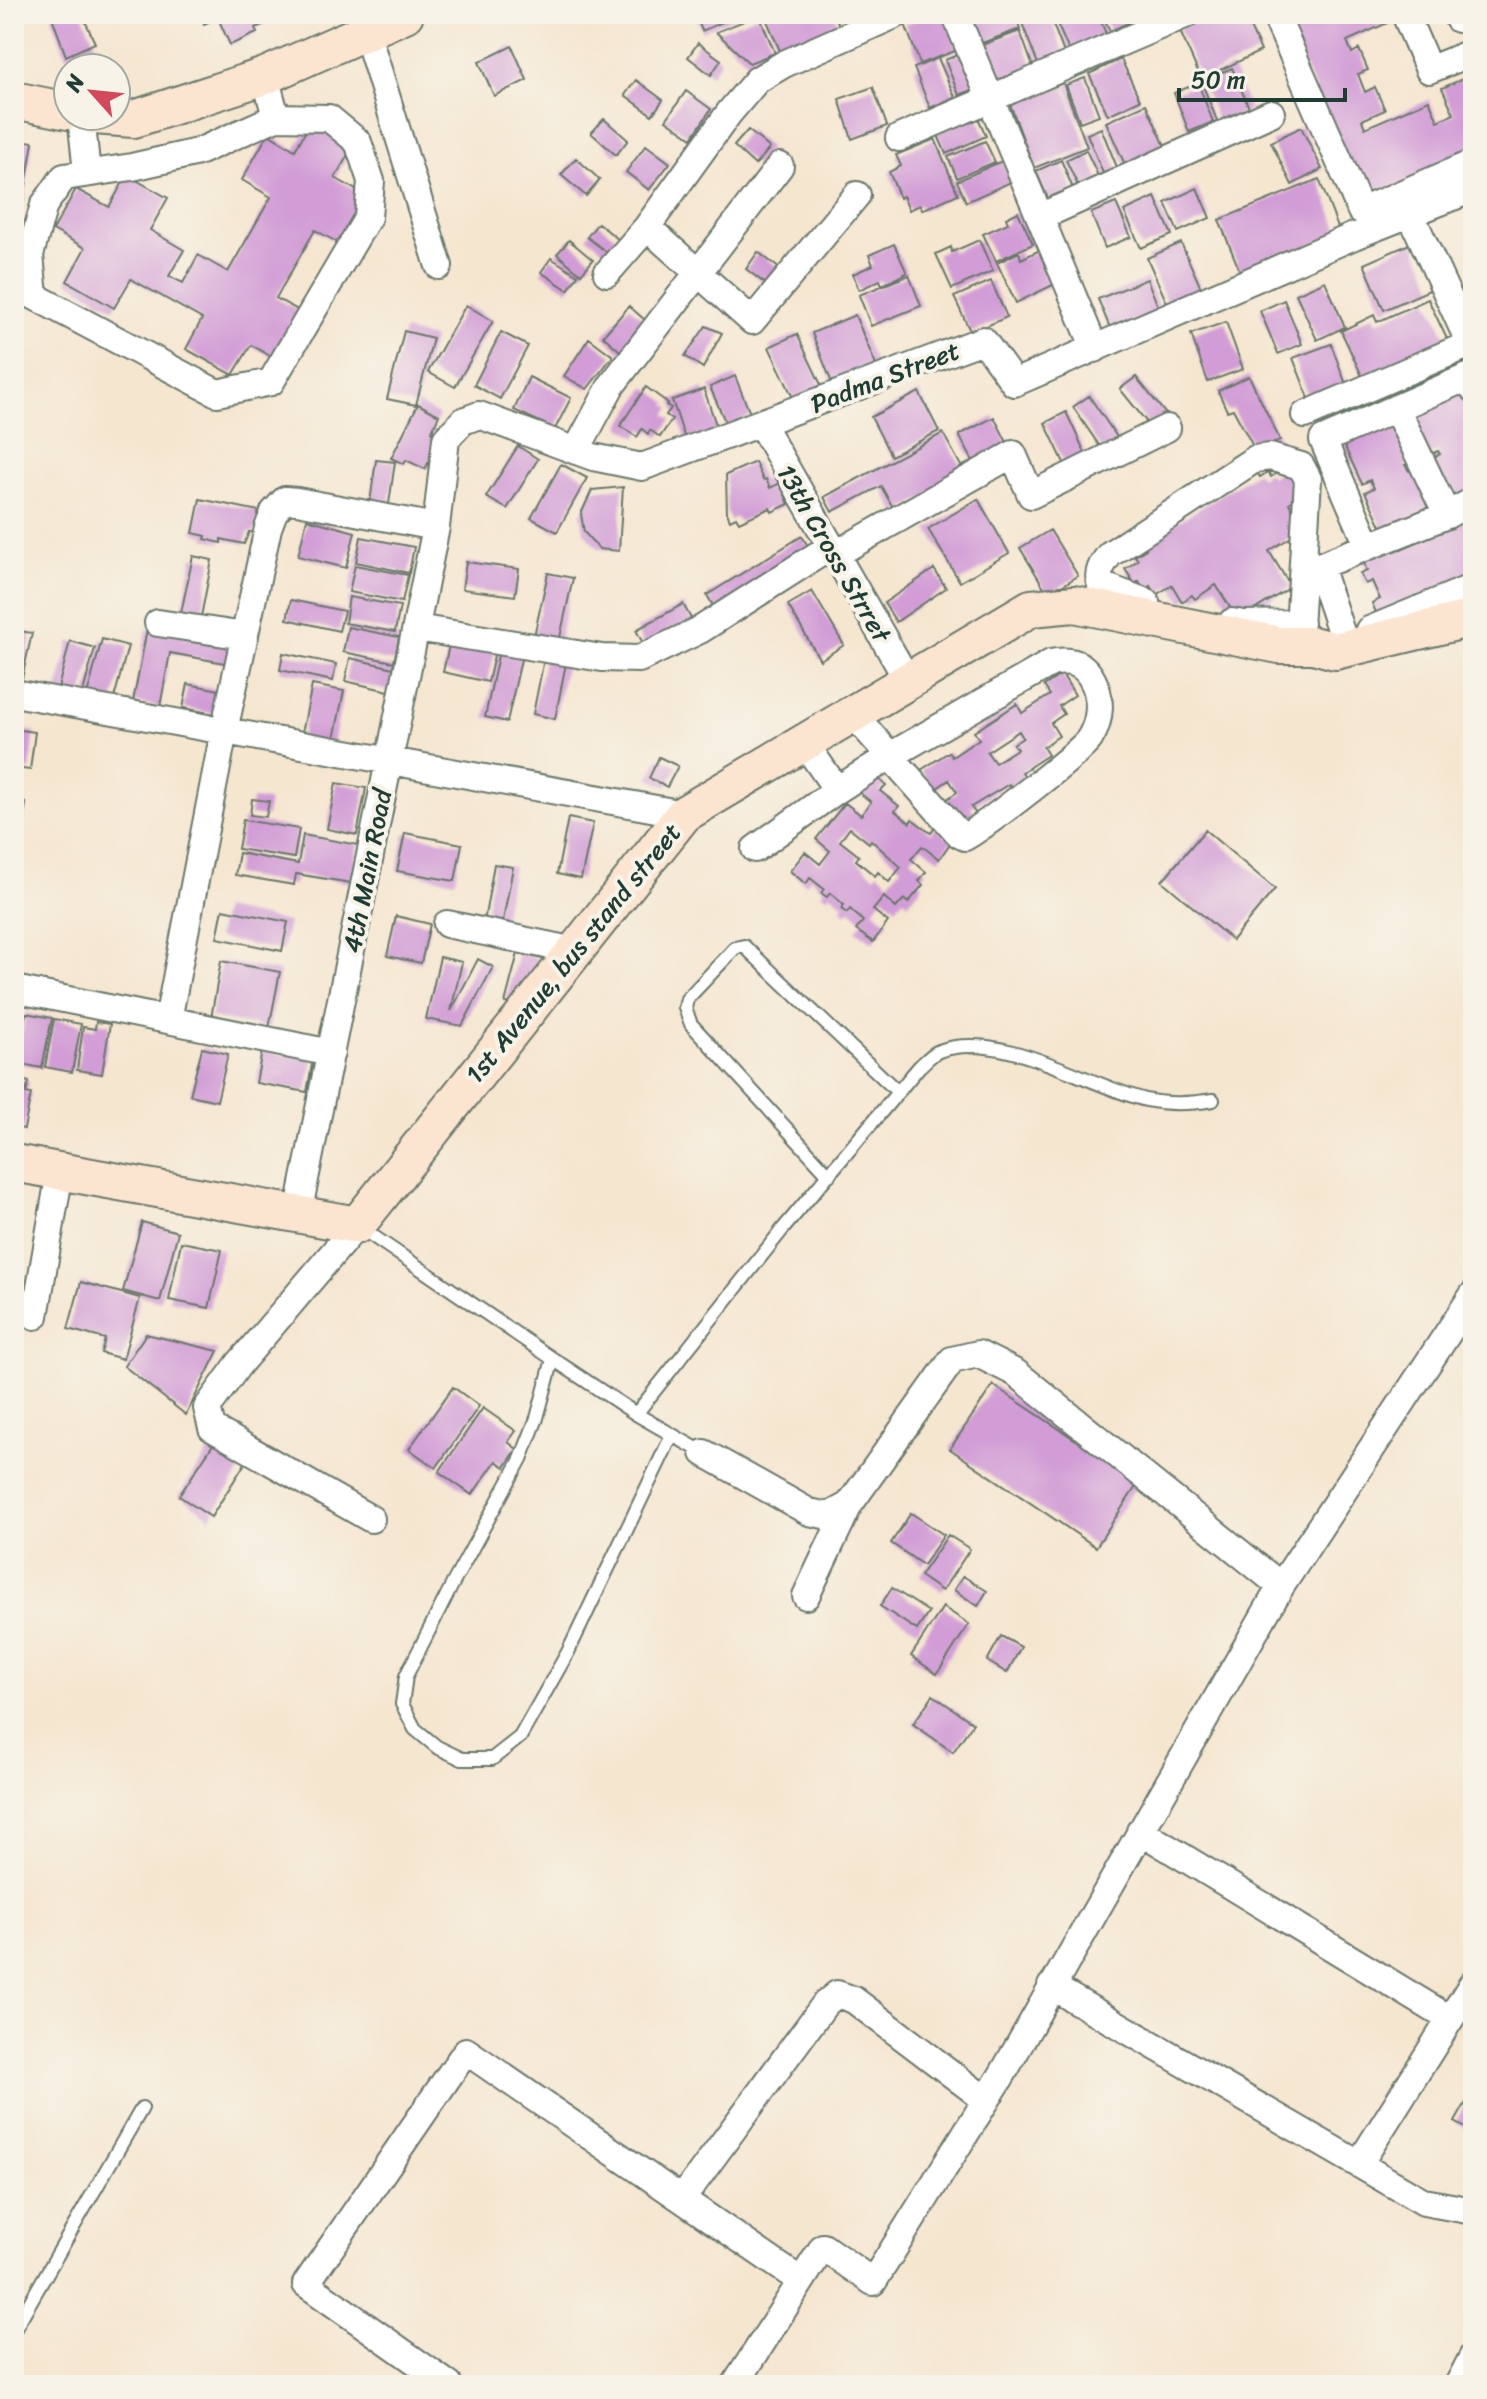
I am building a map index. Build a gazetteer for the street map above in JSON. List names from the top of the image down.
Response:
{
  "streets": {
    "street": [
      "Padma Street",
      "13th Cross Strret",
      "4th Main Road",
      "1st Avenue, bus stand street"
    ]
  },
  "crossings": [
    ["Padma Street", "13th Cross Strret"],
    ["Padma Street", "4th Main Road"],
    ["13th Cross Strret", "1st Avenue, bus stand street"]
  ],
  "scale_bar": "50 m",
  "north": "top left"
}
